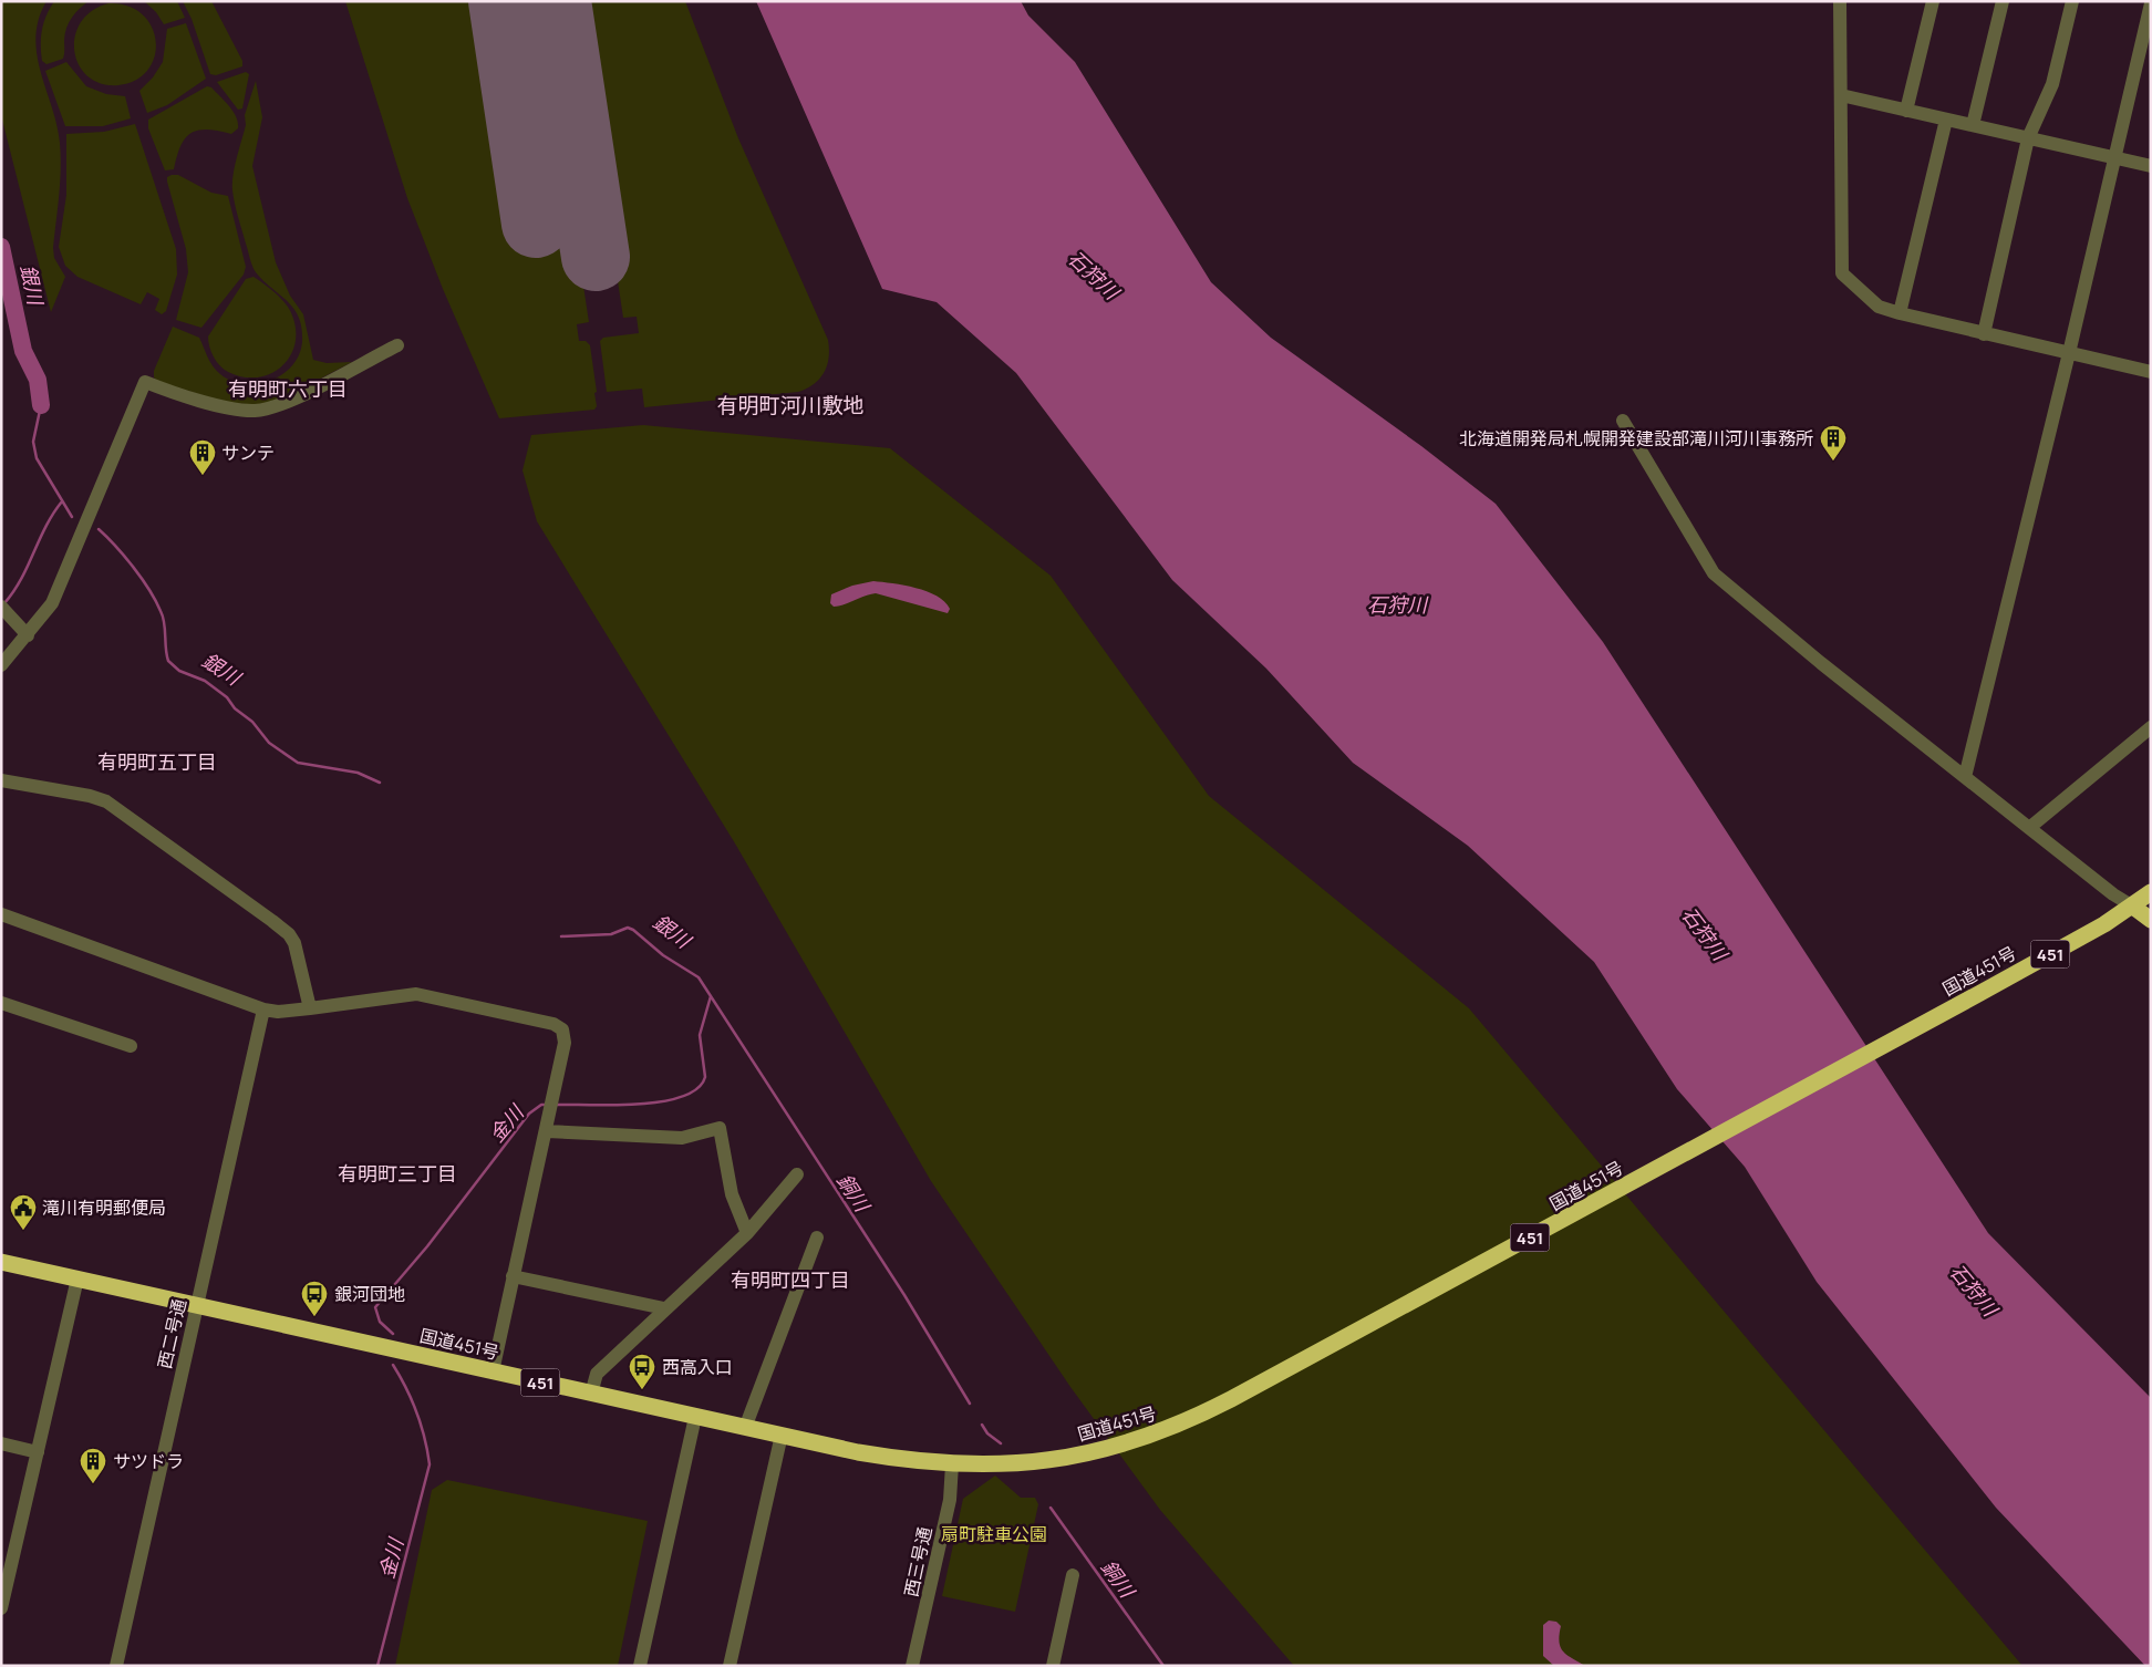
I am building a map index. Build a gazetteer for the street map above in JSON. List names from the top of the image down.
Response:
{
  "streets": {
    "highway": ["451", "国道451号"],
    "street": ["西二号通", "西三号通"]
  },
  "crossings": [
    ["国道451号", "西二号通"],
    ["国道451号", "西三号通"]
  ],
  "districts": [
    "有明町六丁目",
    "有明町河川敷地",
    "有明町五丁目",
    "有明町三丁目",
    "有明町四丁目"
  ],
  "water": [
    "石狩川",
    "銀川",
    "金川",
    "銅川"
  ],
  "parks": ["扇町駐車公園"],
  "places": {
    "building": ["北海道開発局札幌開発建設部滝川河川事務所", "サンテ", "サツドラ"],
    "public building": ["滝川有明郵便局"],
    "bus stop": ["銀河団地", "西高入口"]
  }
}
